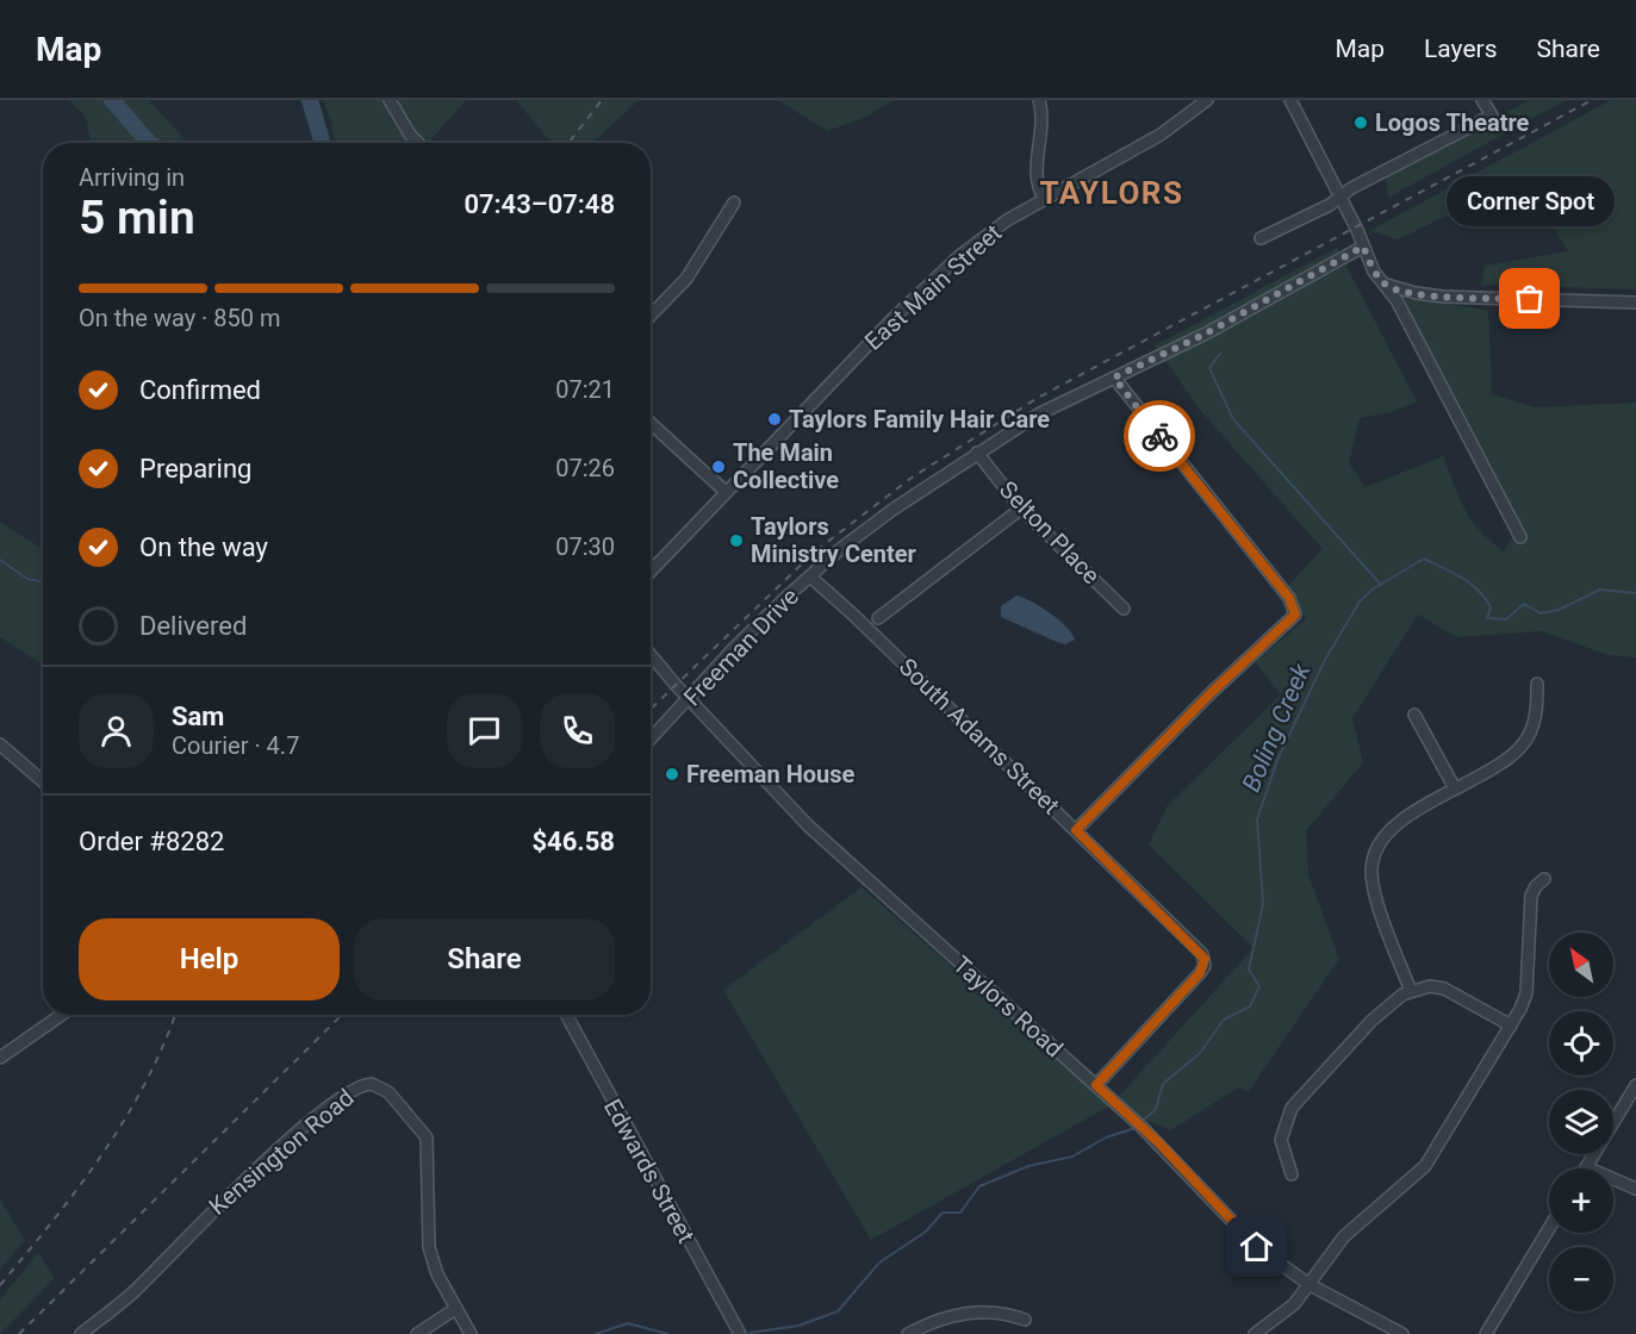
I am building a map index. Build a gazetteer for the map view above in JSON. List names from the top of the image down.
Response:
{
  "streets": {
    "street": [
      "East Main Street",
      "Selton Place",
      "Freeman Drive",
      "South Adams Street",
      "Taylors Road",
      "Kensington Road",
      "Edwards Street"
    ]
  },
  "crossings": [
    ["Selton Place", "Freeman Drive"],
    ["Freeman Drive", "South Adams Street"],
    ["Freeman Drive", "Taylors Road"],
    ["South Adams Street", "Taylors Road"]
  ],
  "districts": ["TAYLORS"],
  "water": ["Boling Creek"],
  "places": [
    "Logos Theatre",
    "Corner Spot",
    "Taylors Family Hair Care",
    "The Main Collective",
    "Taylors Ministry Center",
    "Freeman House"
  ],
  "north": "top left",
  "page": {
    "header": "Map",
    "nav": ["Map", "Layers", "Share"],
    "heading": ["5 min", "Arriving in", "07:43–07:48"],
    "panel": [
      "Sam",
      "Courier · 4.7",
      "Order #8282",
      "$46.58"
    ],
    "bubble": "Corner Spot",
    "bar": "On the way · 850 m",
    "list": [
      ["Confirmed", "07:21"],
      ["Preparing", "07:26"],
      ["On the way", "07:30"],
      "Delivered"
    ],
    "buttons": ["Help", "Share"],
    "map_buttons": ["+", "−"]
  }
}
